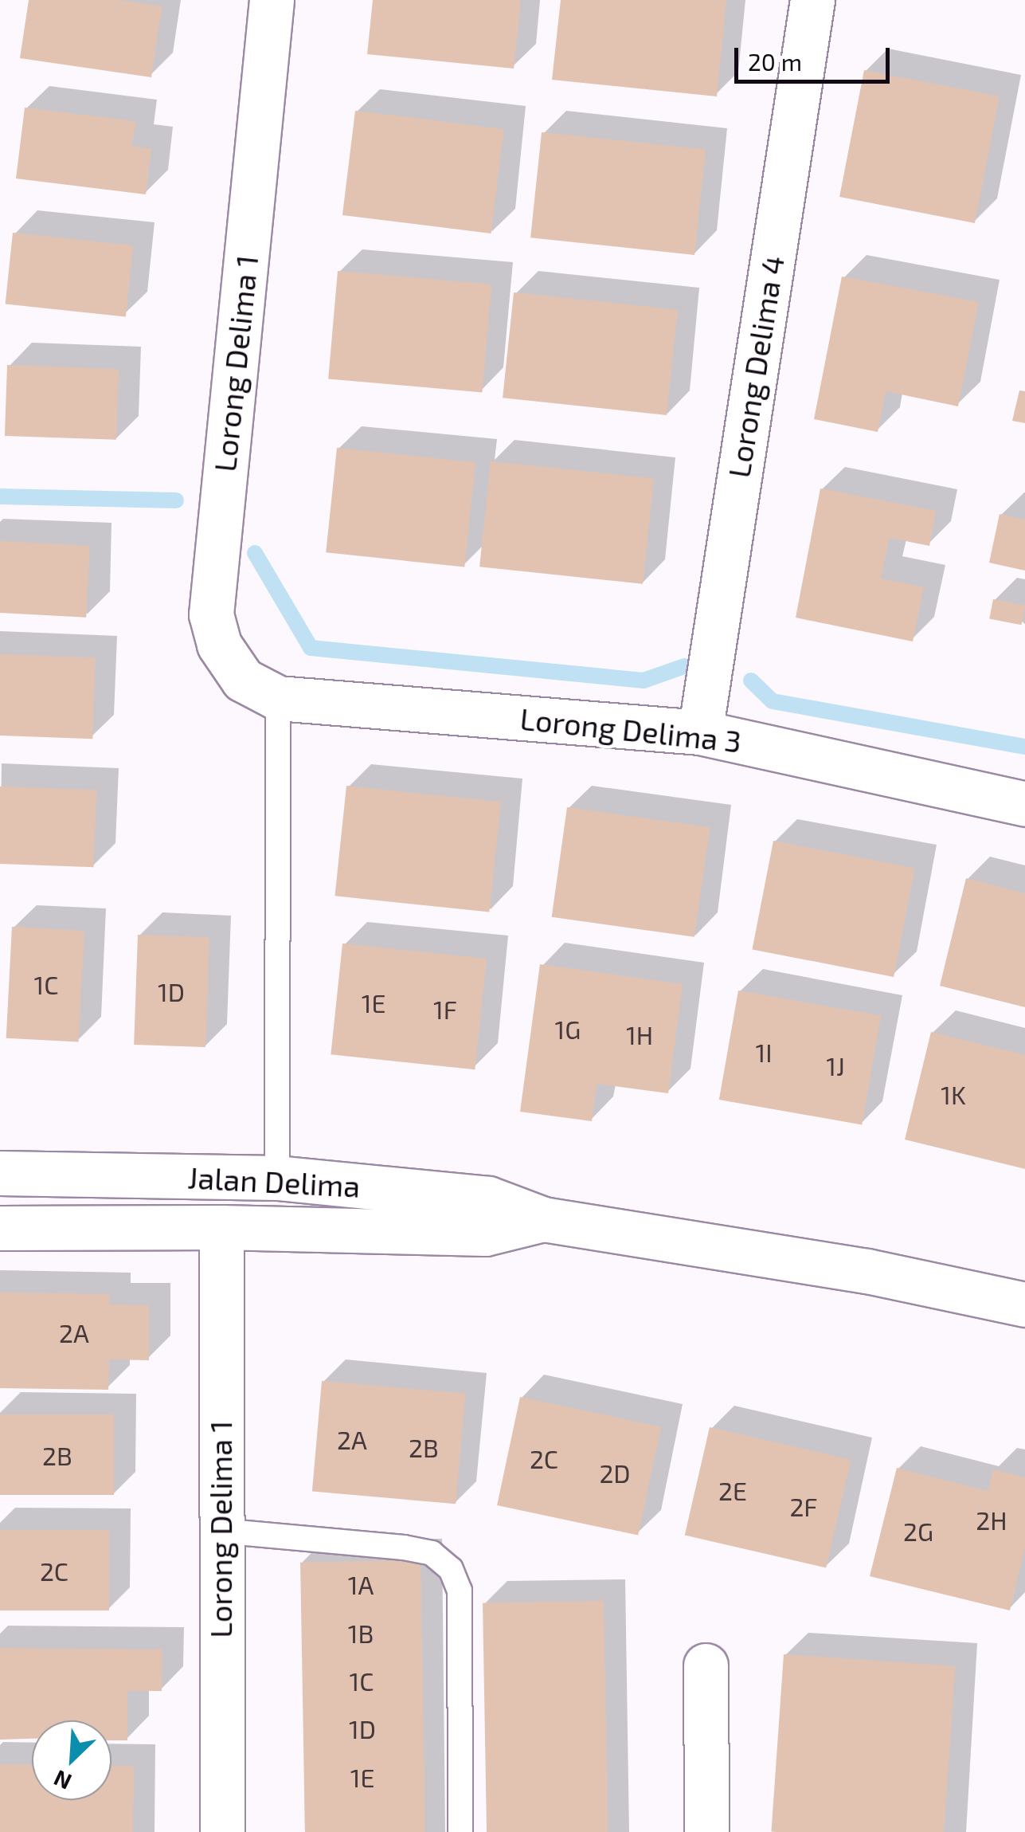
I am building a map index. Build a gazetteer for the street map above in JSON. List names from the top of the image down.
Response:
{
  "streets": {
    "street": [
      "Lorong Delima 1",
      "Lorong Delima 4",
      "Lorong Delima 3",
      "Jalan Delima"
    ]
  },
  "crossings": [
    ["Lorong Delima 1", "Lorong Delima 3"],
    ["Lorong Delima 1", "Jalan Delima"],
    ["Lorong Delima 4", "Lorong Delima 3"]
  ],
  "house_numbers": [
    "1C",
    "1D",
    "1E",
    "1F",
    "1G",
    "1H",
    "1I",
    "1J",
    "1K",
    "2A",
    "2A",
    "2B",
    "2B",
    "2C",
    "2D",
    "2E",
    "2F",
    "2H",
    "2G",
    "2C",
    "1A",
    "1B",
    "1C",
    "1D",
    "1E"
  ],
  "scale_bar": "20 m",
  "north": "bottom left"
}
